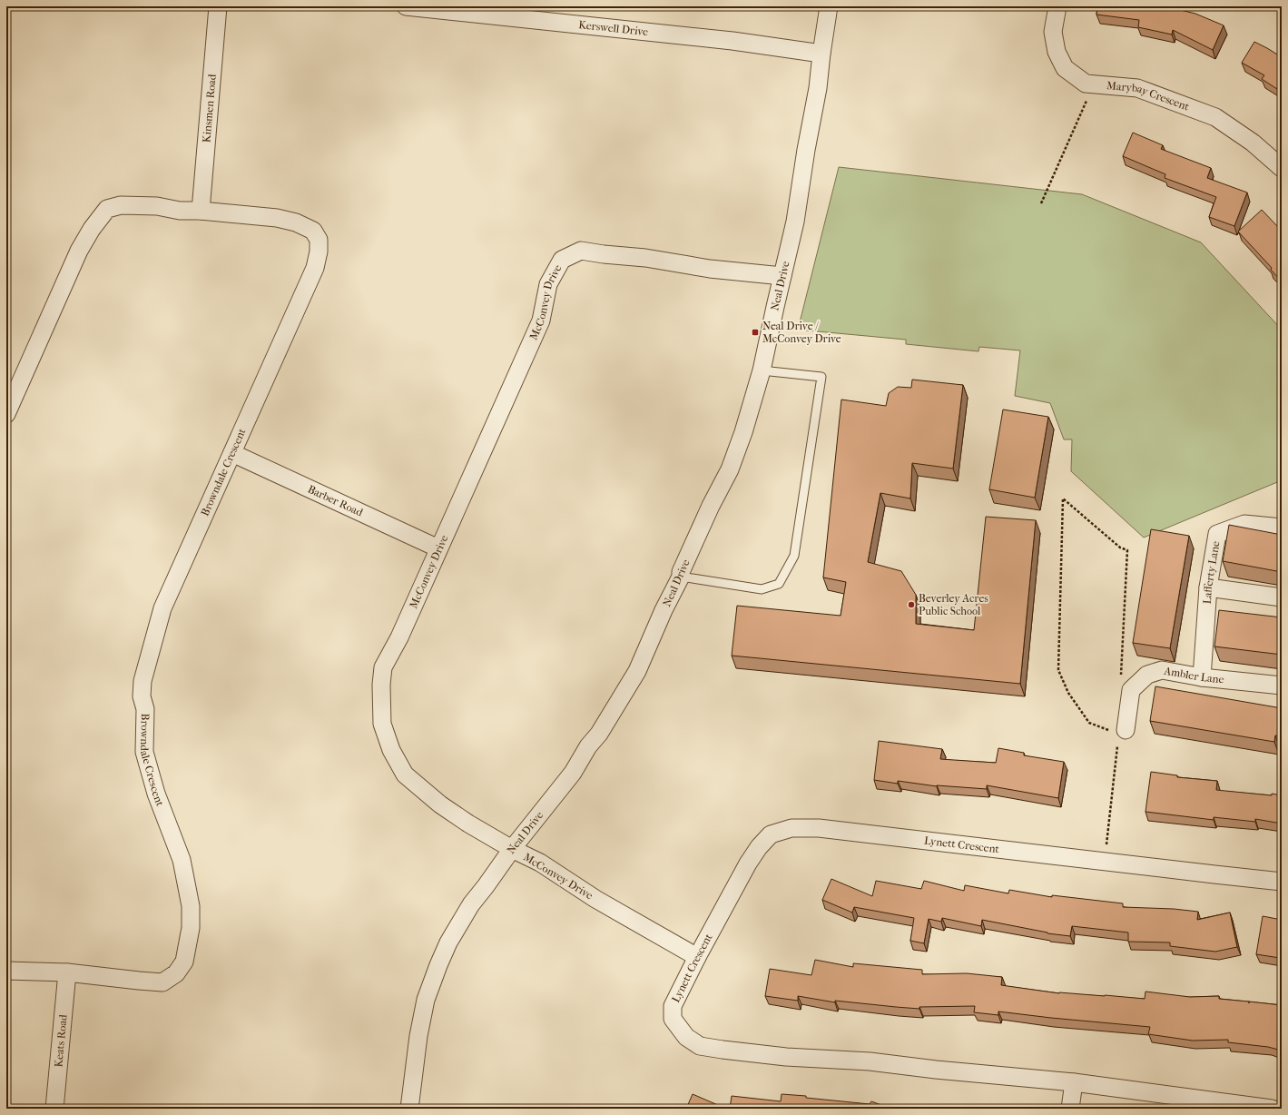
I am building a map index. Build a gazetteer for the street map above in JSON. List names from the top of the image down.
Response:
{
  "streets": {
    "street": [
      "Kerswell Drive",
      "Marybay Crescent",
      "Kinsmen Road",
      "Neal Drive",
      "McConvey Drive",
      "Browndale Crescent",
      "Barber Road",
      "Lafferty Lane",
      "Ambler Lane",
      "Lynett Crescent",
      "Keats Road"
    ]
  },
  "crossings": [
    ["Kerswell Drive", "Neal Drive"],
    ["Kinsmen Road", "Browndale Crescent"],
    ["Neal Drive", "McConvey Drive"],
    ["McConvey Drive", "Barber Road"],
    ["McConvey Drive", "Lynett Crescent"],
    ["Browndale Crescent", "Barber Road"],
    ["Browndale Crescent", "Keats Road"],
    ["Lafferty Lane", "Ambler Lane"]
  ],
  "places": {
    "transit": ["Neal Drive / McConvey Drive"],
    "other": ["Beverley Acres Public School"]
  }
}
